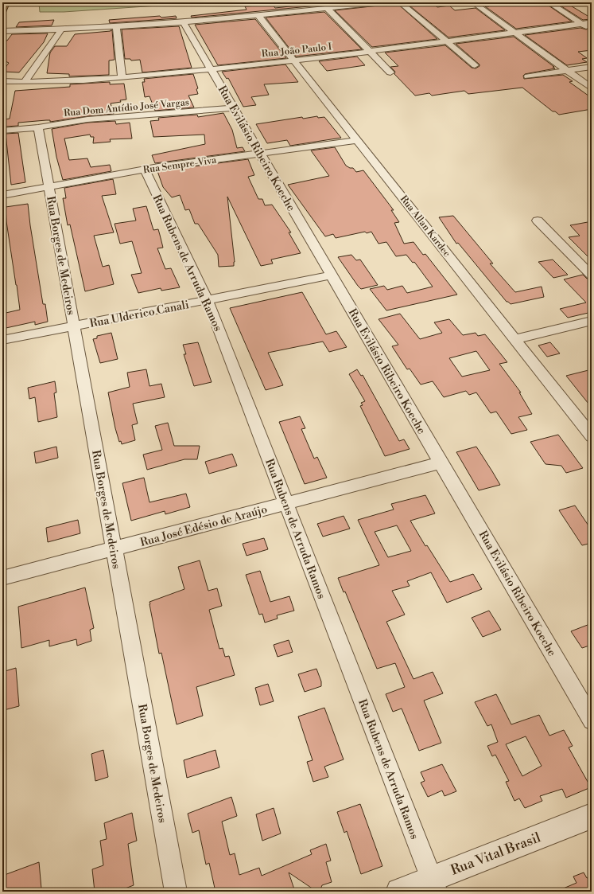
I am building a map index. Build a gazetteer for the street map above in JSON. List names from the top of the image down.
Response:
{
  "streets": {
    "street": [
      "Rua João Paulo I",
      "Rua Dom Antídio José Vargas",
      "Rua Evilásio Ribeiro Koeche",
      "Rua Sempre-Viva",
      "Rua Allan Kardec",
      "Rua Borges de Medeiros",
      "Rua Rubens de Arruda Ramos",
      "Rua Ulderico Canali",
      "Rua José Edésio de Araújo",
      "Rua Vital Brasil"
    ]
  },
  "crossings": [
    ["Rua João Paulo I", "Rua Evilásio Ribeiro Koeche"],
    ["Rua João Paulo I", "Rua Allan Kardec"],
    ["Rua Dom Antídio José Vargas", "Rua Evilásio Ribeiro Koeche"],
    ["Rua Dom Antídio José Vargas", "Rua Borges de Medeiros"],
    ["Rua Evilásio Ribeiro Koeche", "Rua Sempre-Viva"],
    ["Rua Evilásio Ribeiro Koeche", "Rua Ulderico Canali"],
    ["Rua Evilásio Ribeiro Koeche", "Rua José Edésio de Araújo"],
    ["Rua Sempre-Viva", "Rua Allan Kardec"],
    ["Rua Sempre-Viva", "Rua Borges de Medeiros"],
    ["Rua Sempre-Viva", "Rua Rubens de Arruda Ramos"],
    ["Rua Borges de Medeiros", "Rua Ulderico Canali"],
    ["Rua Borges de Medeiros", "Rua José Edésio de Araújo"],
    ["Rua Rubens de Arruda Ramos", "Rua Ulderico Canali"],
    ["Rua Rubens de Arruda Ramos", "Rua José Edésio de Araújo"],
    ["Rua Rubens de Arruda Ramos", "Rua Vital Brasil"]
  ]
}
